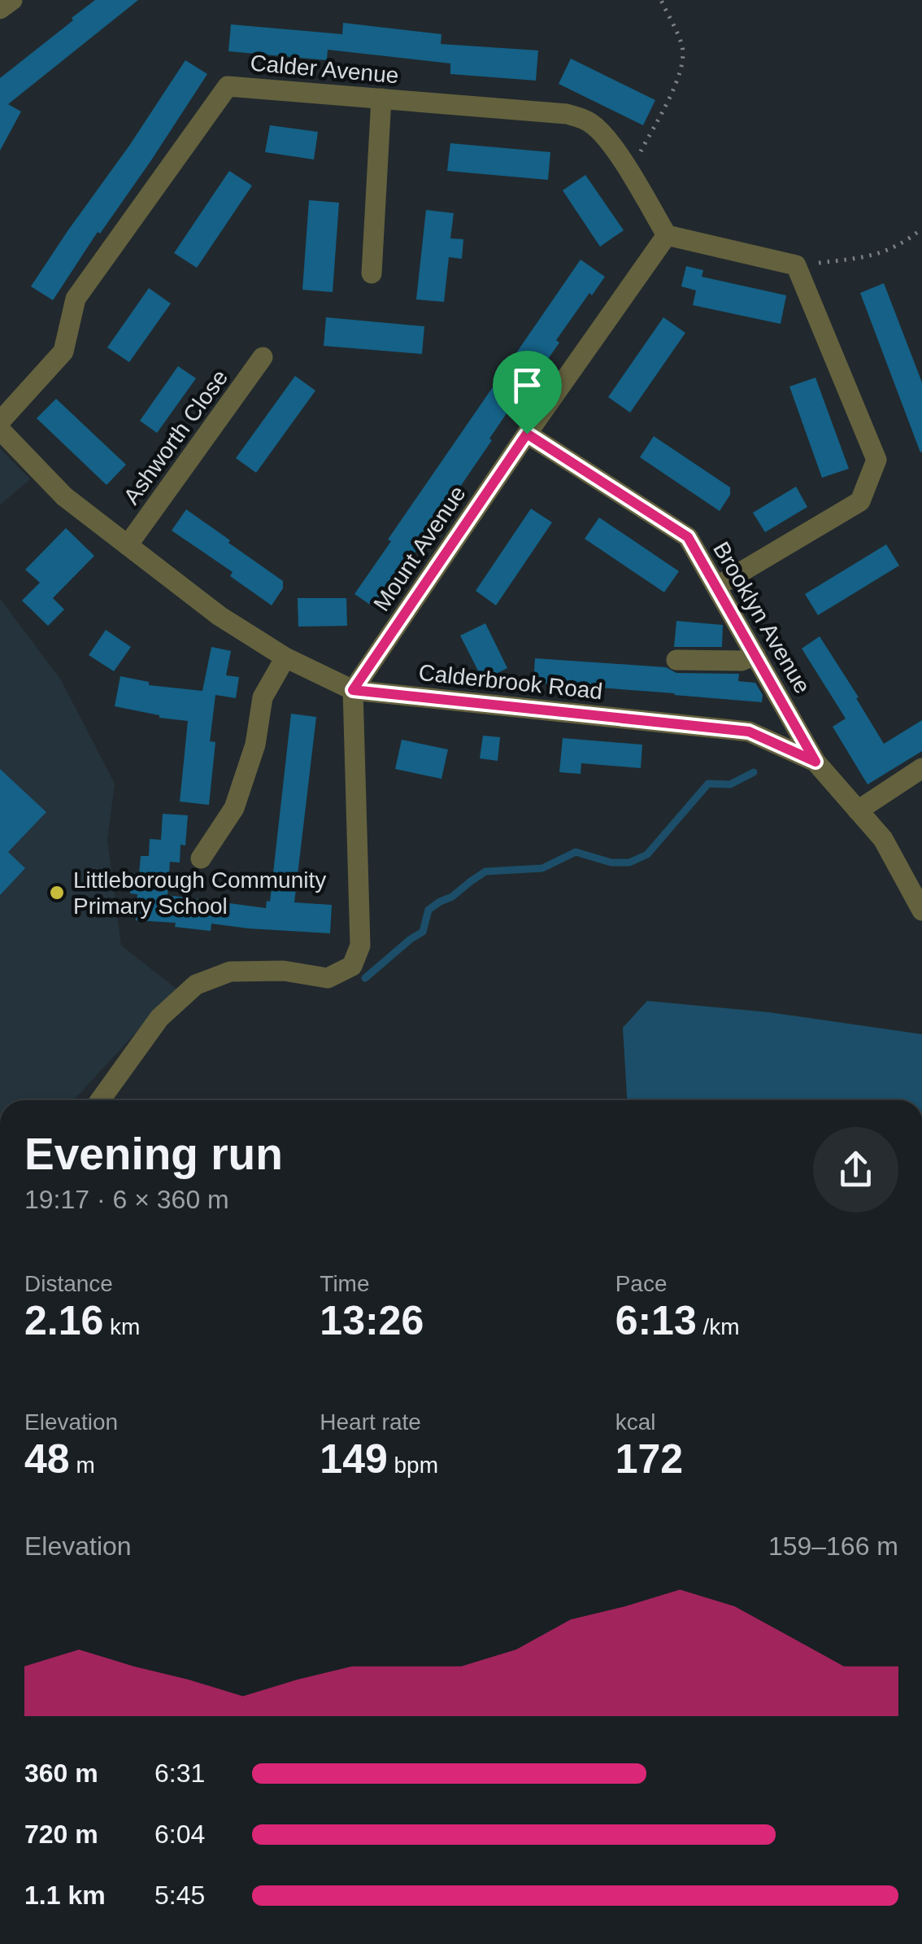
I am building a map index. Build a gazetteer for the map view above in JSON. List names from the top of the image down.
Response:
{
  "streets": {
    "street": [
      "Calder Avenue",
      "Ashworth Close",
      "Mount Avenue",
      "Brooklyn Avenue",
      "Calderbrook Road"
    ]
  },
  "crossings": [
    ["Calder Avenue", "Mount Avenue"],
    ["Ashworth Close", "Calderbrook Road"],
    ["Mount Avenue", "Brooklyn Avenue"],
    ["Mount Avenue", "Calderbrook Road"],
    ["Brooklyn Avenue", "Calderbrook Road"]
  ],
  "places": ["Littleborough Community Primary School"],
  "page": {
    "heading": ["Evening run", "19:17 · 6 × 360 m"],
    "stats": [
      ["Distance", "2.16 km"],
      ["Time", "13:26"],
      ["Pace", "6:13 /km"],
      ["Elevation", "48 m"],
      ["Heart rate", "149 bpm"],
      ["kcal", "172"]
    ],
    "chart": ["Elevation", "159–166 m"],
    "list": [
      {
        "name": "360 m",
        "note": "6:31"
      },
      {
        "name": "720 m",
        "note": "6:04"
      },
      {
        "name": "1.1 km",
        "note": "5:45"
      }
    ]
  }
}
